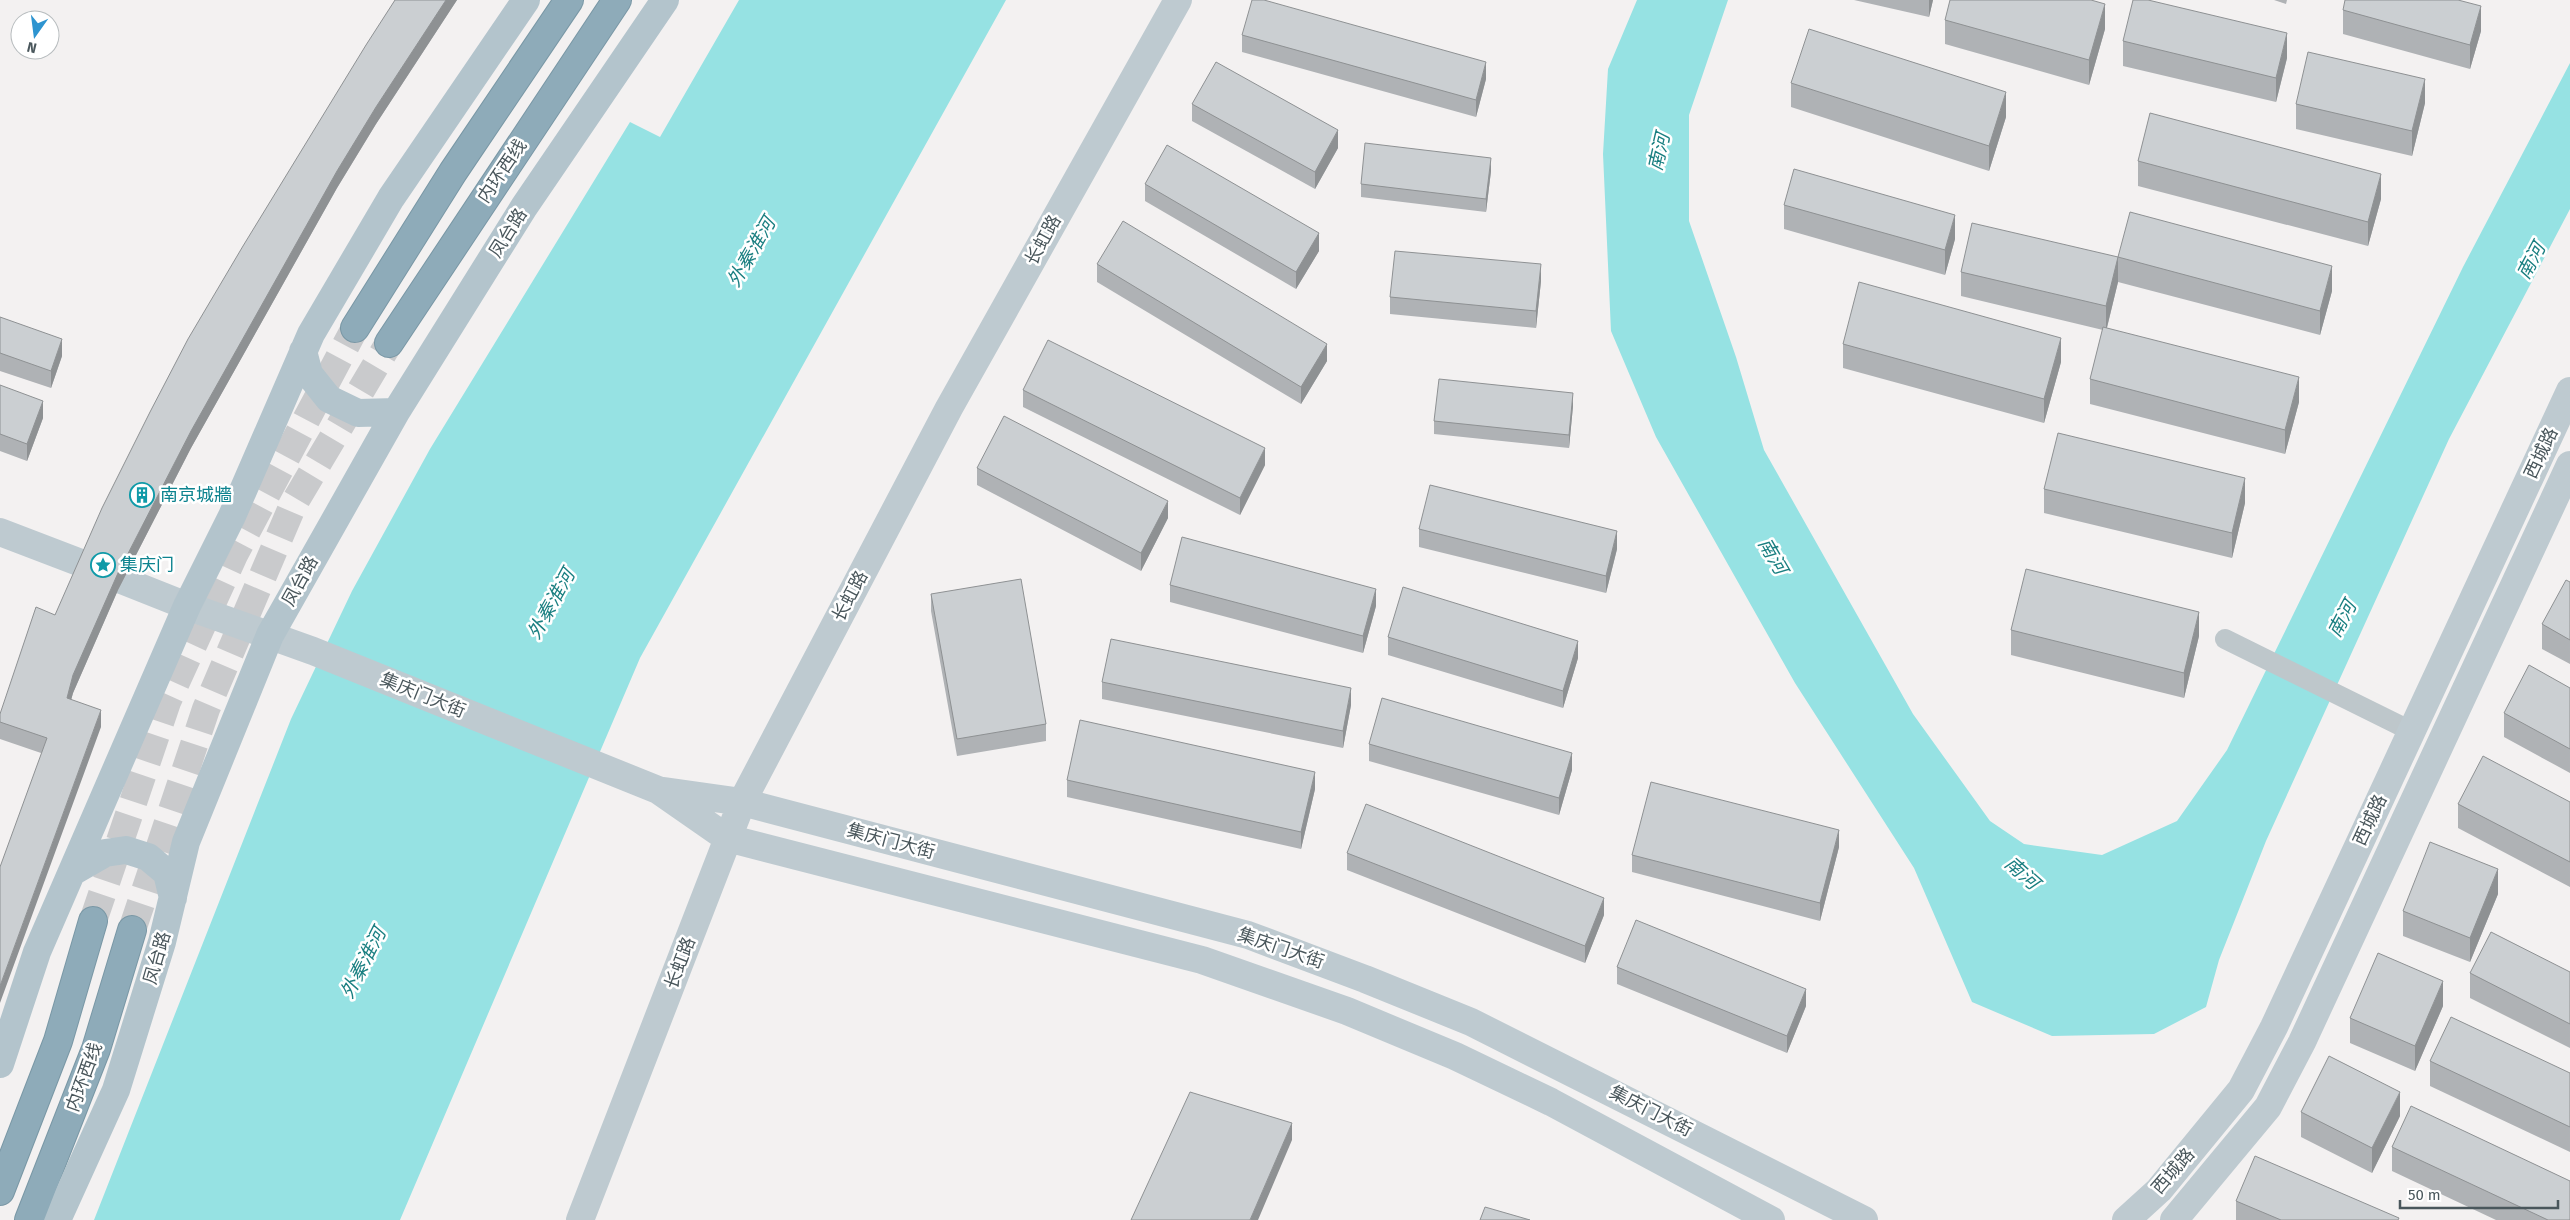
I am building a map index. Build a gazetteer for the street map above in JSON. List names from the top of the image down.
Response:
{
  "streets": {
    "highway": ["内环西线"],
    "main road": [
      "凤台路",
      "长虹路",
      "西城路",
      "集庆门大街"
    ]
  },
  "crossings": [
    ["凤台路", "集庆门大街"],
    ["长虹路", "集庆门大街"]
  ],
  "water": ["南河", "外秦淮河"],
  "places": {
    "building": ["南京城牆"],
    "place": ["集庆门"]
  },
  "scale_bar": "50 m",
  "north": "bottom"
}
